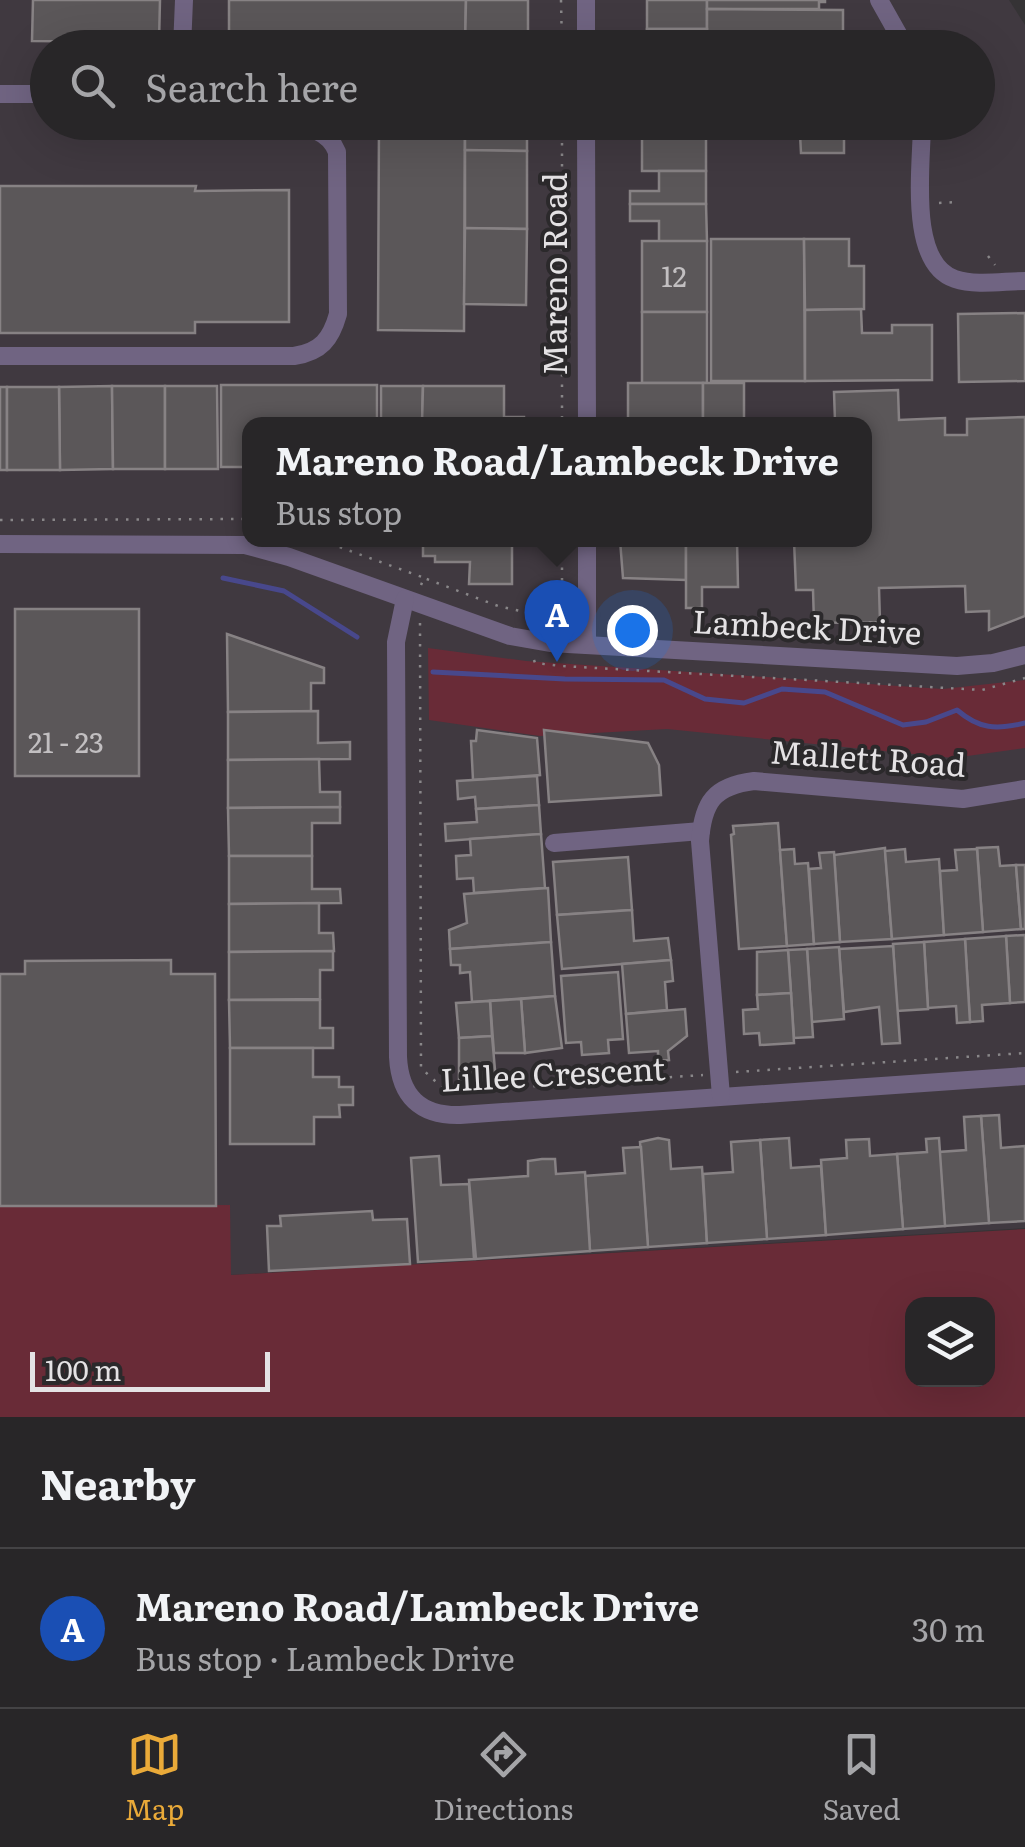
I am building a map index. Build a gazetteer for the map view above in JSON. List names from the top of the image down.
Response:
{
  "streets": {
    "street": [
      "Mareno Road",
      "Lambeck Drive",
      "Mallett Road",
      "Lillee Crescent"
    ]
  },
  "crossings": [
    ["Lambeck Drive", "Lillee Crescent"]
  ],
  "house_numbers": ["12", "21 - 23"],
  "scale_bar": "100 m",
  "page": {
    "search": "Search here",
    "popup": ["Mareno Road/Lambeck Drive", "Bus stop"],
    "pins": "A",
    "scale": "100 m",
    "heading": "Nearby",
    "list": [
      {
        "mark": "A",
        "name": "Mareno Road/Lambeck Drive",
        "note": "Bus stop · Lambeck Drive",
        "value": "30 m"
      }
    ],
    "nav": ["Map", "Directions", "Saved"]
  }
}
